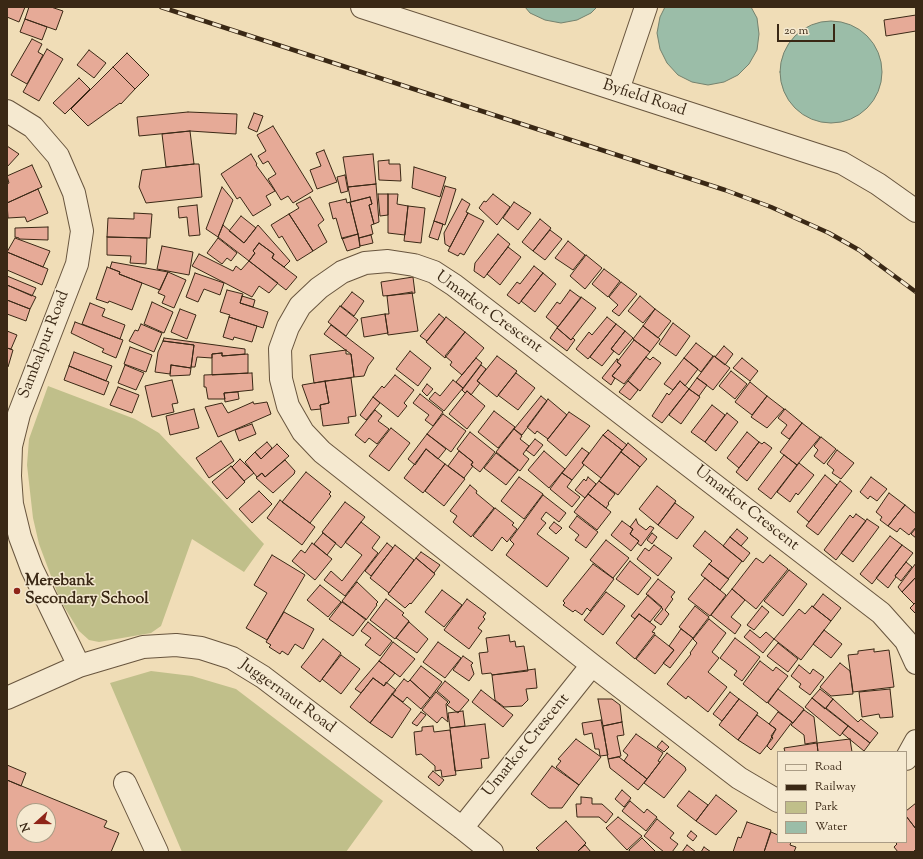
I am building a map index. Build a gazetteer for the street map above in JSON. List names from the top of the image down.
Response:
{
  "streets": {
    "street": [
      "Byfield Road",
      "Umarkot Crescent",
      "Sambalpur Road",
      "Juggernaut Road"
    ]
  },
  "crossings": [
    ["Umarkot Crescent", "Juggernaut Road"],
    ["Sambalpur Road", "Juggernaut Road"]
  ],
  "places": ["Merebank Secondary School"],
  "legend": [
    "Road",
    "Railway",
    "Park",
    "Water"
  ],
  "scale_bar": "20 m",
  "north": "left"
}
